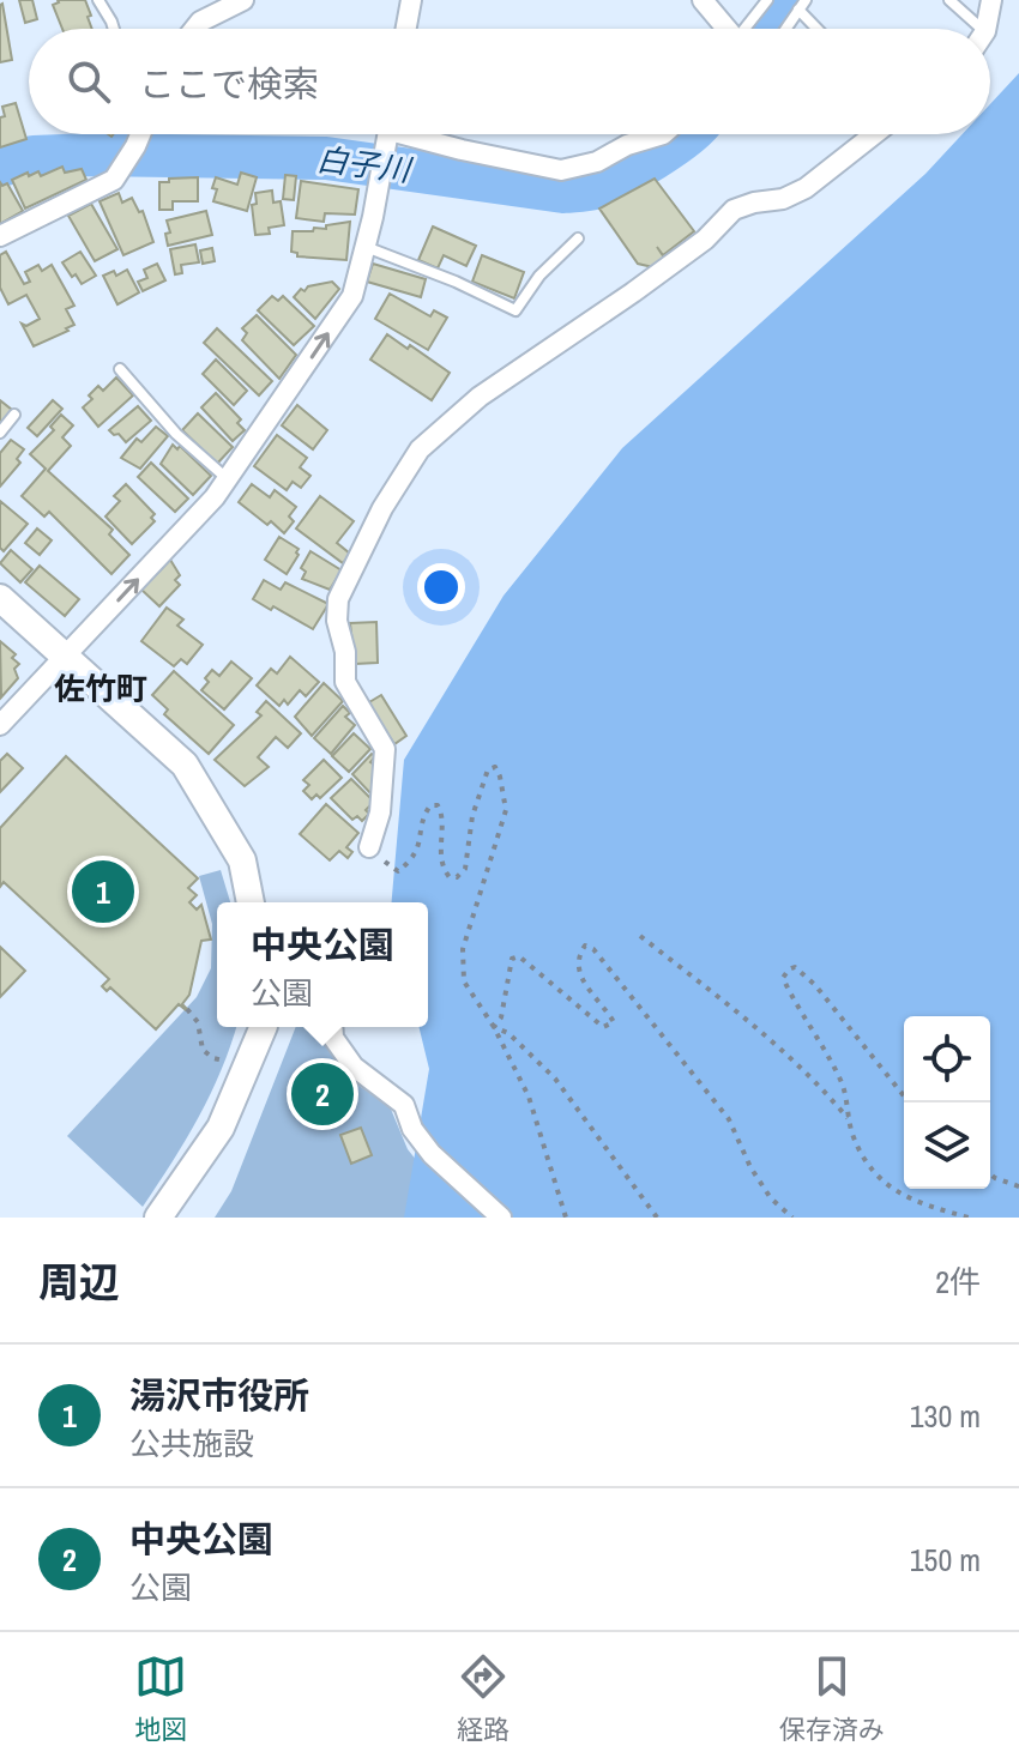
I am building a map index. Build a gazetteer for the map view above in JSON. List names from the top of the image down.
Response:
{
  "districts": ["佐竹町"],
  "water": ["白子川"],
  "page": {
    "search": "ここで検索",
    "pins": ["1", "2"],
    "popup": ["中央公園", "公園"],
    "heading": ["周辺", "2件"],
    "list": [
      {
        "mark": "1",
        "name": "湯沢市役所",
        "note": "公共施設",
        "value": "130 m"
      },
      {
        "mark": "2",
        "name": "中央公園",
        "note": "公園",
        "value": "150 m"
      }
    ],
    "nav": ["地図", "経路", "保存済み"]
  }
}
